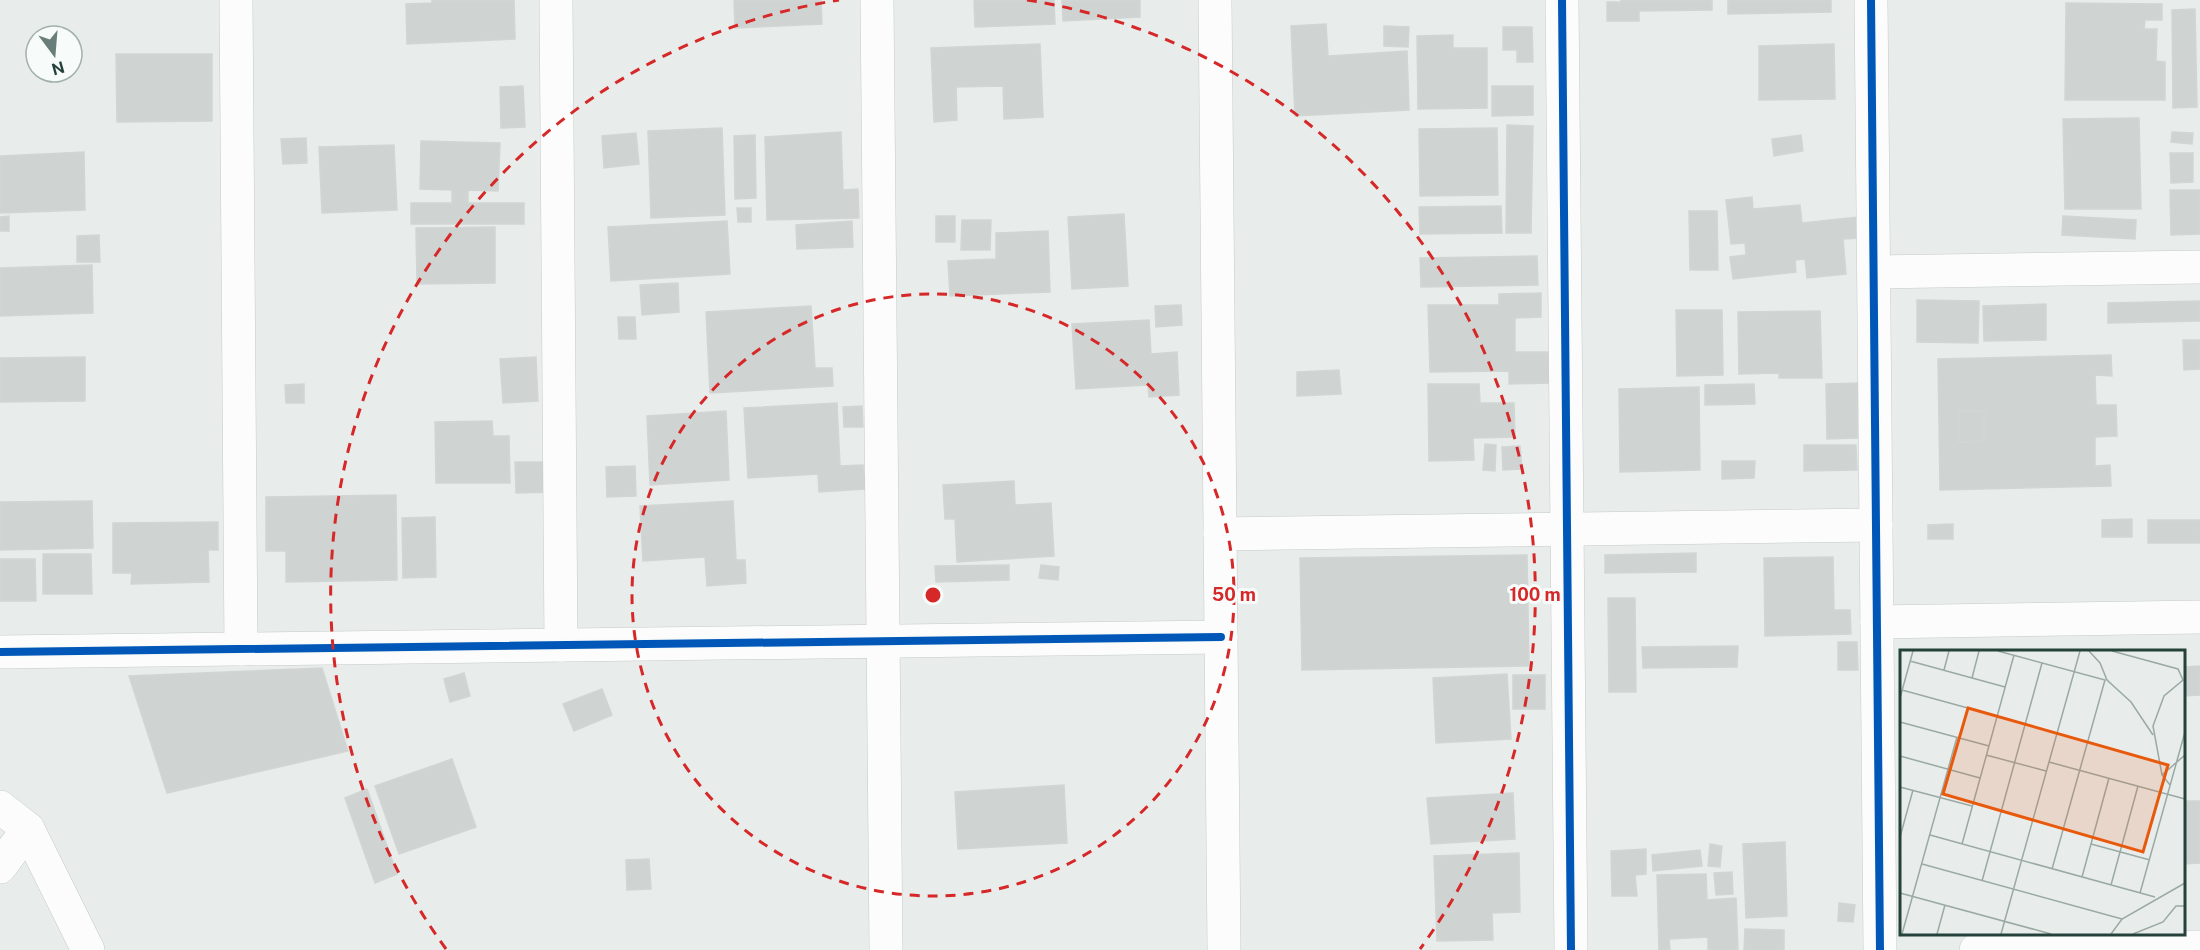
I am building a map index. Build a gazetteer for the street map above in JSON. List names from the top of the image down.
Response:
{
  "north": "bottom",
  "rings": ["50 m", "100 m"]
}
